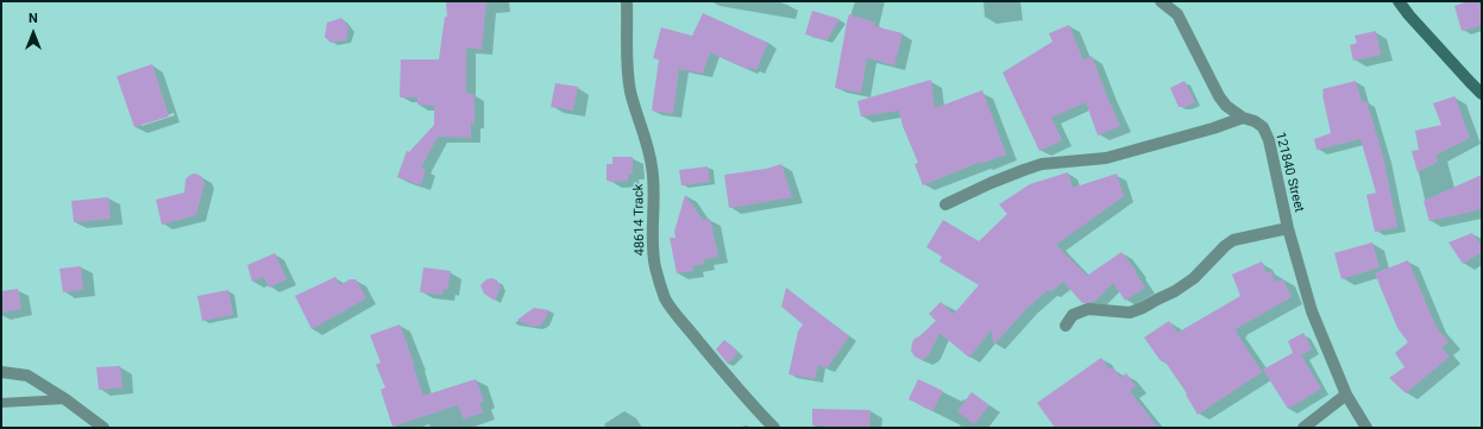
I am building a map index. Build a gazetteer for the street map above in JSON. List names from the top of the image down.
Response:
{
  "streets": {
    "street": ["121840 Street", "48614 Track"]
  },
  "north": "top"
}
